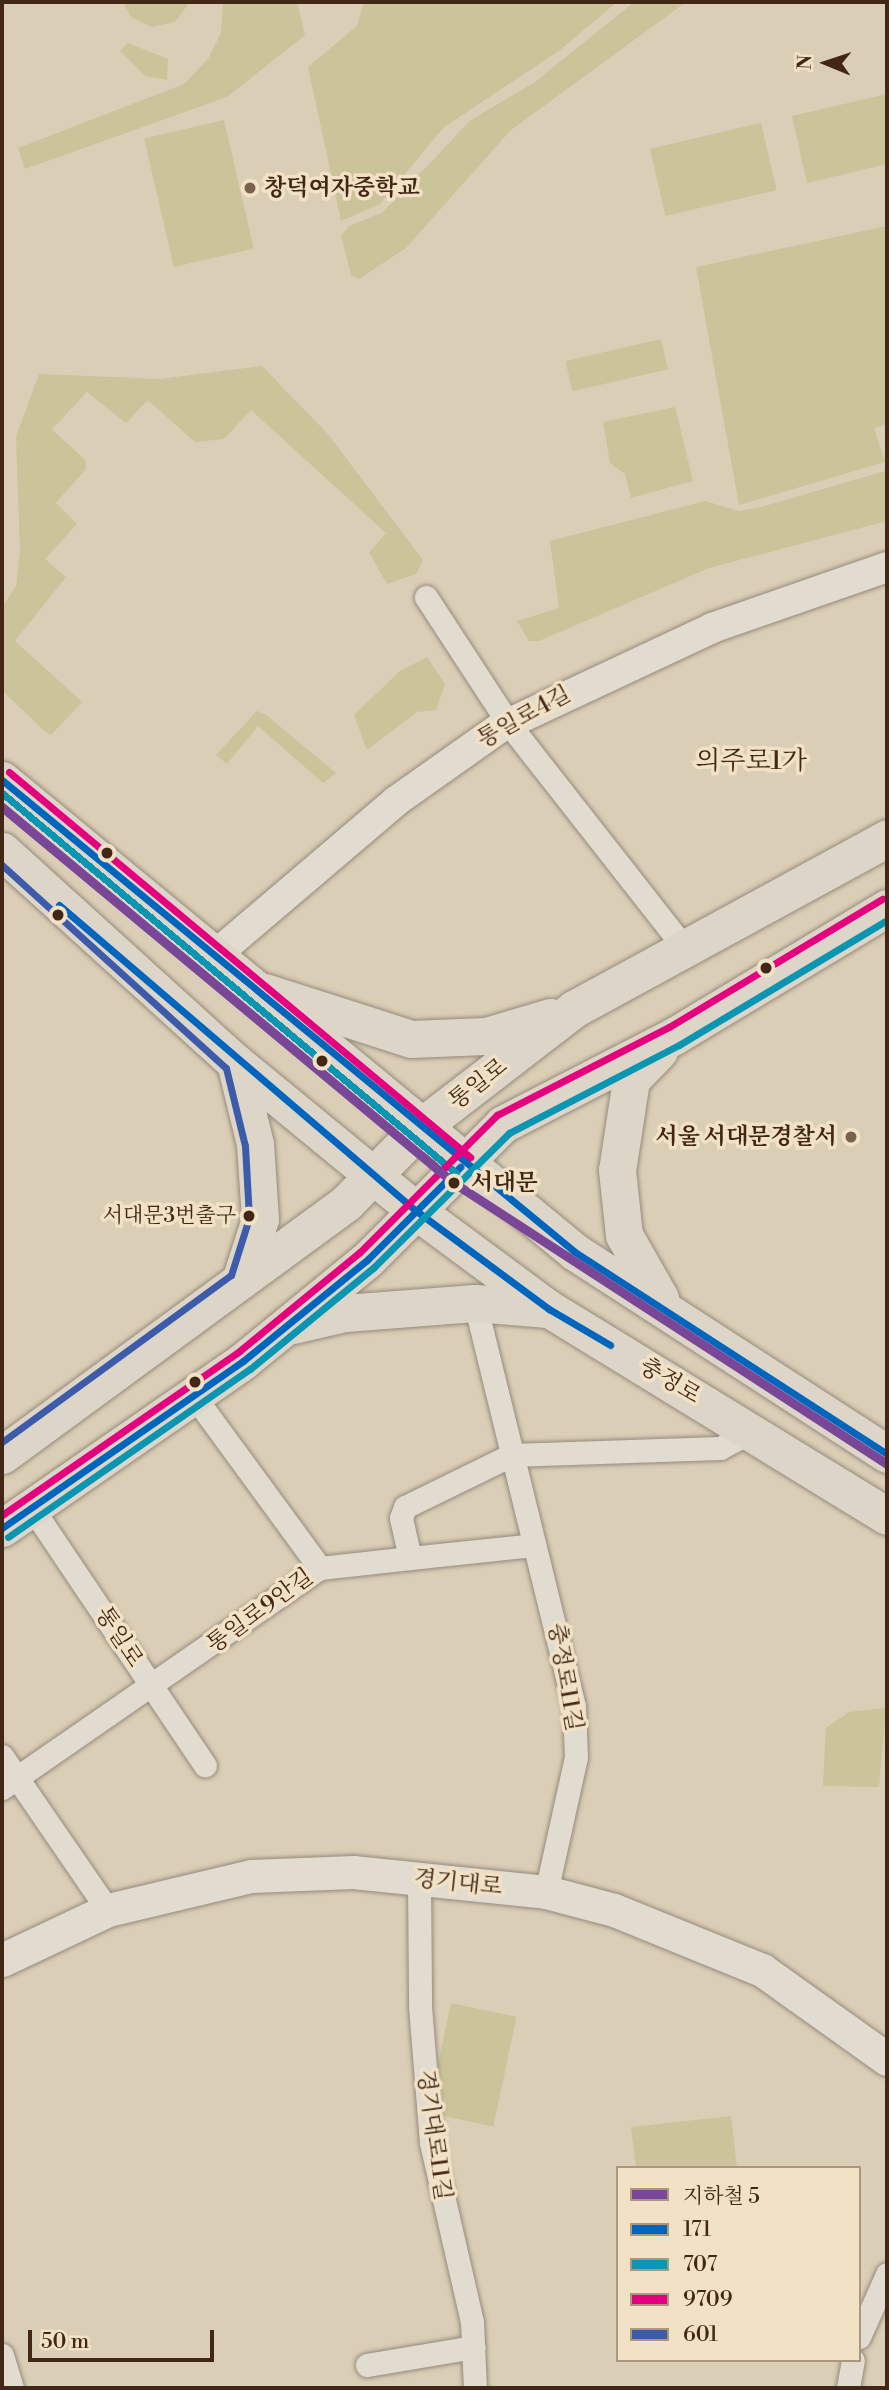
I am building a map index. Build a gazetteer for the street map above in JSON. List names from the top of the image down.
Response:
{
  "streets": {
    "main road": ["통일로", "충정로", "경기대로"],
    "street": [
      "통일로4길",
      "통일로9안길",
      "충정로11길",
      "경기대로11길"
    ]
  },
  "crossings": [
    ["통일로", "충정로"],
    ["통일로", "통일로9안길"],
    ["충정로11길", "경기대로"],
    ["경기대로", "경기대로11길"]
  ],
  "districts": ["의주로1가"],
  "places": [
    "창덕여자중학교",
    "서울 서대문경찰서",
    "서대문",
    "서대문3번출구"
  ],
  "lines": [
    "transit line 9709",
    "transit line 171",
    "transit line 707",
    "metro line 5",
    "transit line 601"
  ],
  "legend": [
    "지하철 5",
    "171",
    "707",
    "9709",
    "601"
  ],
  "scale_bar": "50 m",
  "north": "left"
}
